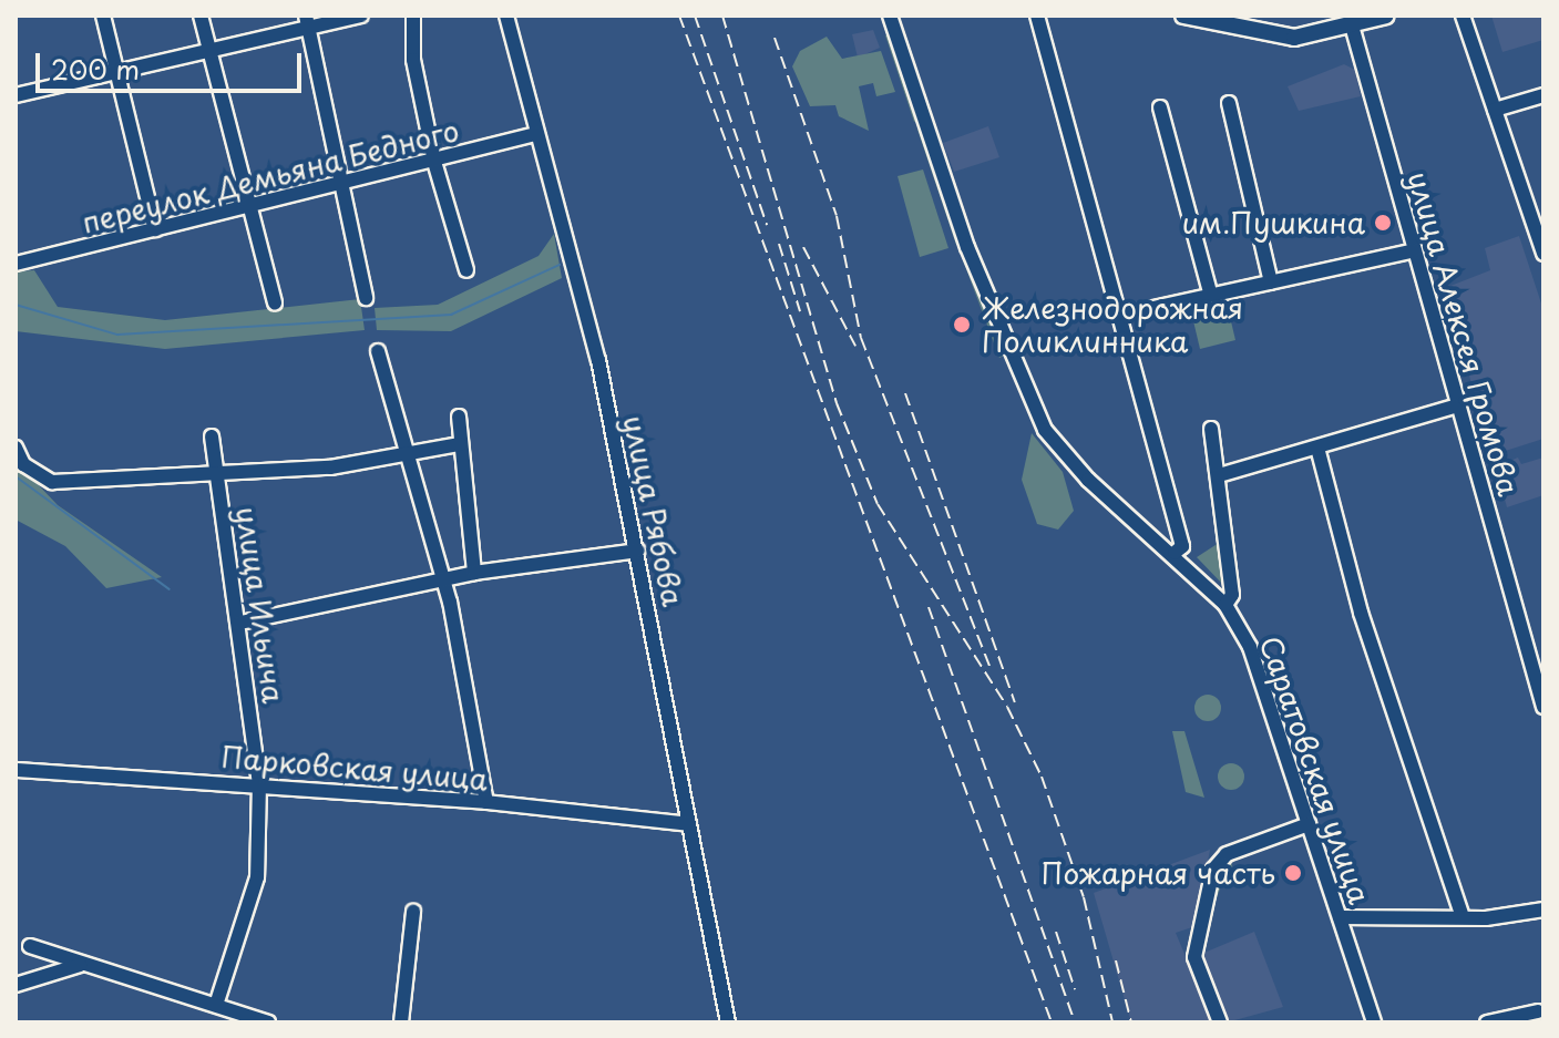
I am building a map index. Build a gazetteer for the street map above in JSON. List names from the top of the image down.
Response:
{
  "streets": {
    "street": [
      "переулок Демьяна Бедного",
      "улица Алексея Громова",
      "улица Рябова",
      "улица Ильича",
      "Парковская улица",
      "Саратовская улица"
    ]
  },
  "crossings": [
    ["переулок Демьяна Бедного", "улица Рябова"],
    ["улица Рябова", "Парковская улица"],
    ["улица Ильича", "Парковская улица"]
  ],
  "places": ["им.Пушкина", "Железнодорожная Поликлинника", "Пожарная часть"],
  "scale_bar": "200 m"
}
